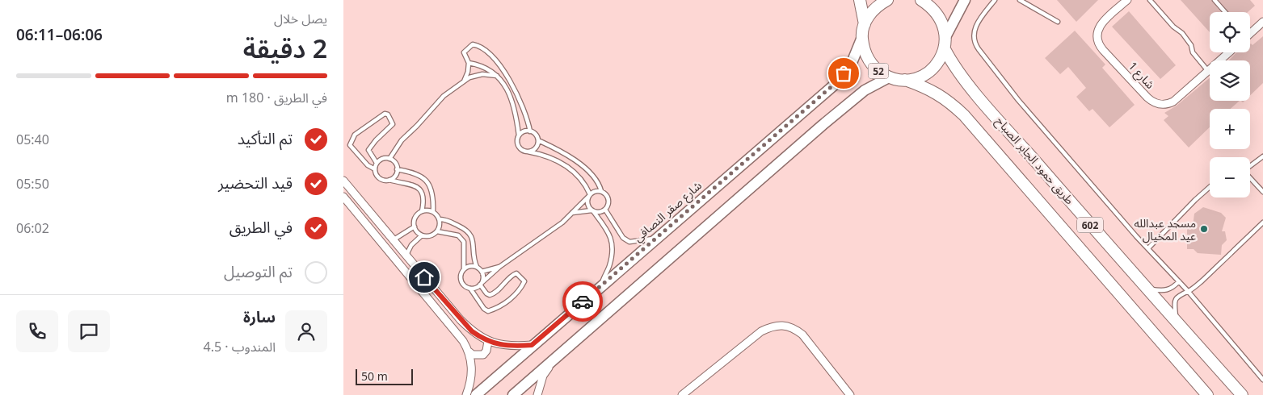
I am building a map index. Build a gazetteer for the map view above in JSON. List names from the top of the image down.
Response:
{
  "streets": {
    "main road": [
      "52",
      "طريق حمود الجابر الصباح",
      "شارع صقر النصافي",
      "602"
    ],
    "street": ["شارع 1"]
  },
  "crossings": [
    ["52", "طريق حمود الجابر الصباح"],
    ["52", "شارع صقر النصافي"],
    ["52", "602"]
  ],
  "places": ["مسجد عبدالله عيد المخيال"],
  "scale_bar": "50 m",
  "page": {
    "heading": ["2 دقيقة", "يصل خلال", "06:06–06:11"],
    "panel": ["سارة", "المندوب · 4.5"],
    "map_buttons": ["+", "−"],
    "bar": "في الطريق · 180 m",
    "list": [
      ["تم التأكيد", "05:40"],
      ["قيد التحضير", "05:50"],
      ["في الطريق", "06:02"],
      "تم التوصيل"
    ],
    "scale": "50 m"
  }
}
